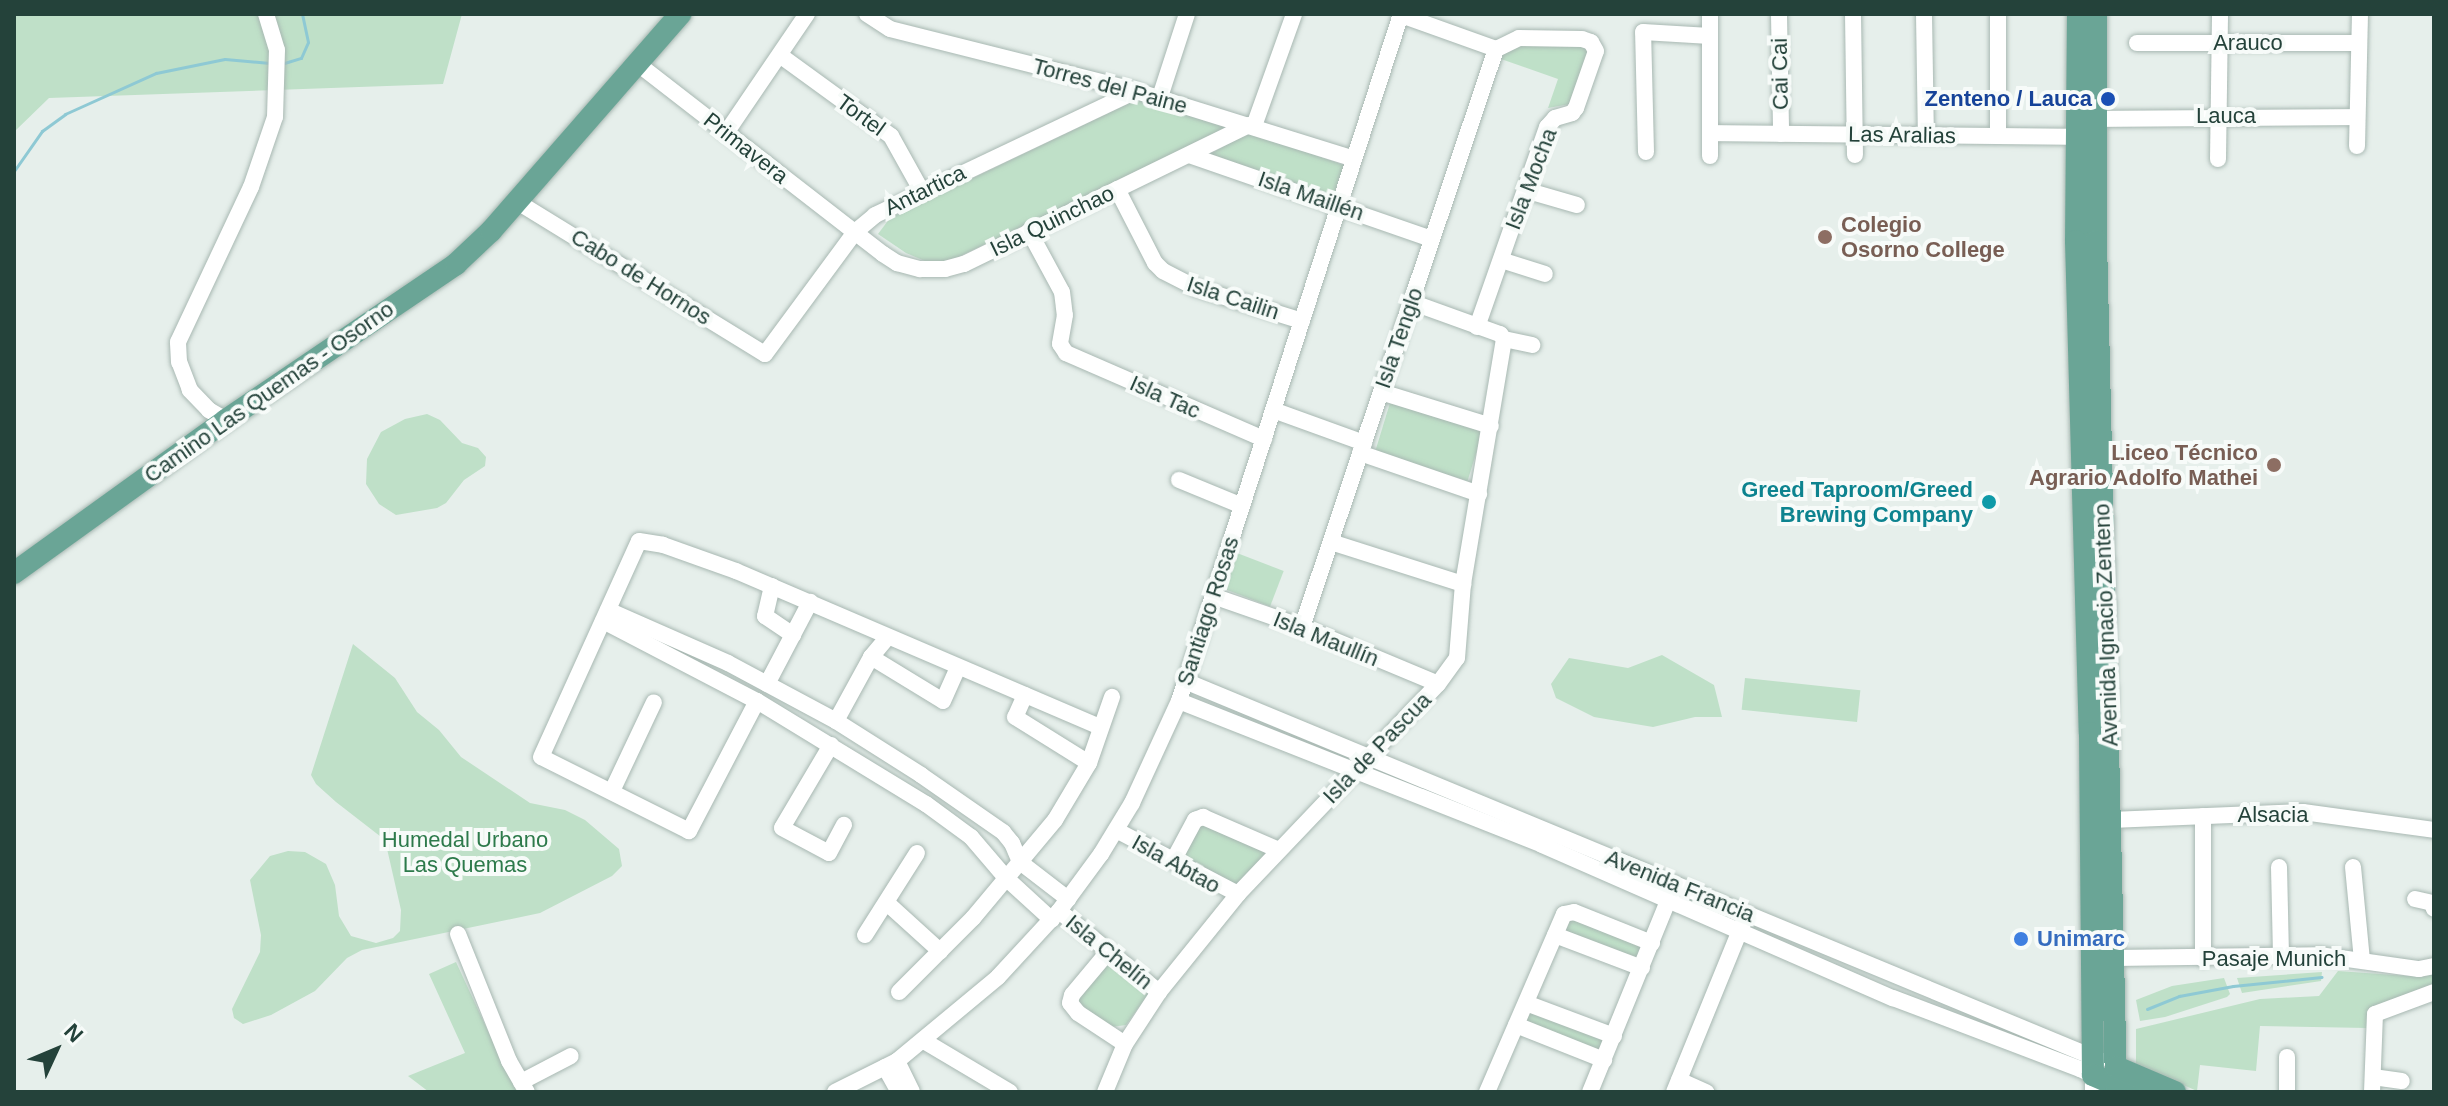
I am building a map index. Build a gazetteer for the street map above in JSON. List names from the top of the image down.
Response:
{
  "streets": {
    "main road": ["Camino Las Quemas - Osorno", "Avenida Ignacio Zenteno", "Avenida Francia"],
    "street": [
      "Arauco",
      "Cai Cai",
      "Torres del Paine",
      "Tortel",
      "Lauca",
      "Las Aralias",
      "Primavera",
      "Isla Mocha",
      "Antartica",
      "Isla Maillén",
      "Isla Quinchao",
      "Cabo de Hornos",
      "Isla Cailin",
      "Isla Tenglo",
      "Isla Tac",
      "Santiago Rosas",
      "Isla Maullín",
      "Isla de Pascua",
      "Alsacia",
      "Isla Abtao",
      "Isla Chelín",
      "Pasaje Munich"
    ]
  },
  "crossings": [
    ["Cai Cai", "Las Aralias"],
    ["Torres del Paine", "Antartica"],
    ["Torres del Paine", "Isla Quinchao"],
    ["Torres del Paine", "Santiago Rosas"],
    ["Tortel", "Antartica"],
    ["Lauca", "Las Aralias"],
    ["Lauca", "Avenida Ignacio Zenteno"],
    ["Las Aralias", "Avenida Ignacio Zenteno"],
    ["Primavera", "Antartica"],
    ["Primavera", "Isla Quinchao"],
    ["Primavera", "Camino Las Quemas - Osorno"],
    ["Isla Mocha", "Isla Tenglo"],
    ["Antartica", "Isla Quinchao"],
    ["Antartica", "Cabo de Hornos"],
    ["Isla Maillén", "Isla Quinchao"],
    ["Isla Maillén", "Isla Tenglo"],
    ["Isla Maillén", "Santiago Rosas"],
    ["Isla Quinchao", "Isla Cailin"],
    ["Isla Quinchao", "Isla Tac"],
    ["Cabo de Hornos", "Camino Las Quemas - Osorno"],
    ["Isla Cailin", "Santiago Rosas"],
    ["Isla Tenglo", "Isla Maullín"],
    ["Isla Tac", "Santiago Rosas"],
    ["Santiago Rosas", "Isla Maullín"],
    ["Santiago Rosas", "Isla Abtao"],
    ["Santiago Rosas", "Avenida Francia"],
    ["Santiago Rosas", "Isla Chelín"],
    ["Avenida Ignacio Zenteno", "Alsacia"],
    ["Avenida Ignacio Zenteno", "Avenida Francia"],
    ["Avenida Ignacio Zenteno", "Pasaje Munich"],
    ["Isla Maullín", "Isla de Pascua"],
    ["Isla de Pascua", "Isla Abtao"],
    ["Isla de Pascua", "Avenida Francia"],
    ["Isla de Pascua", "Isla Chelín"]
  ],
  "parks": ["Humedal Urbano Las Quemas"],
  "places": [
    "Zenteno / Lauca",
    "Colegio Osorno College",
    "Liceo Técnico Agrario Adolfo Mathei",
    "Greed Taproom/Greed Brewing Company",
    "Unimarc"
  ],
  "north": "top right"
}
